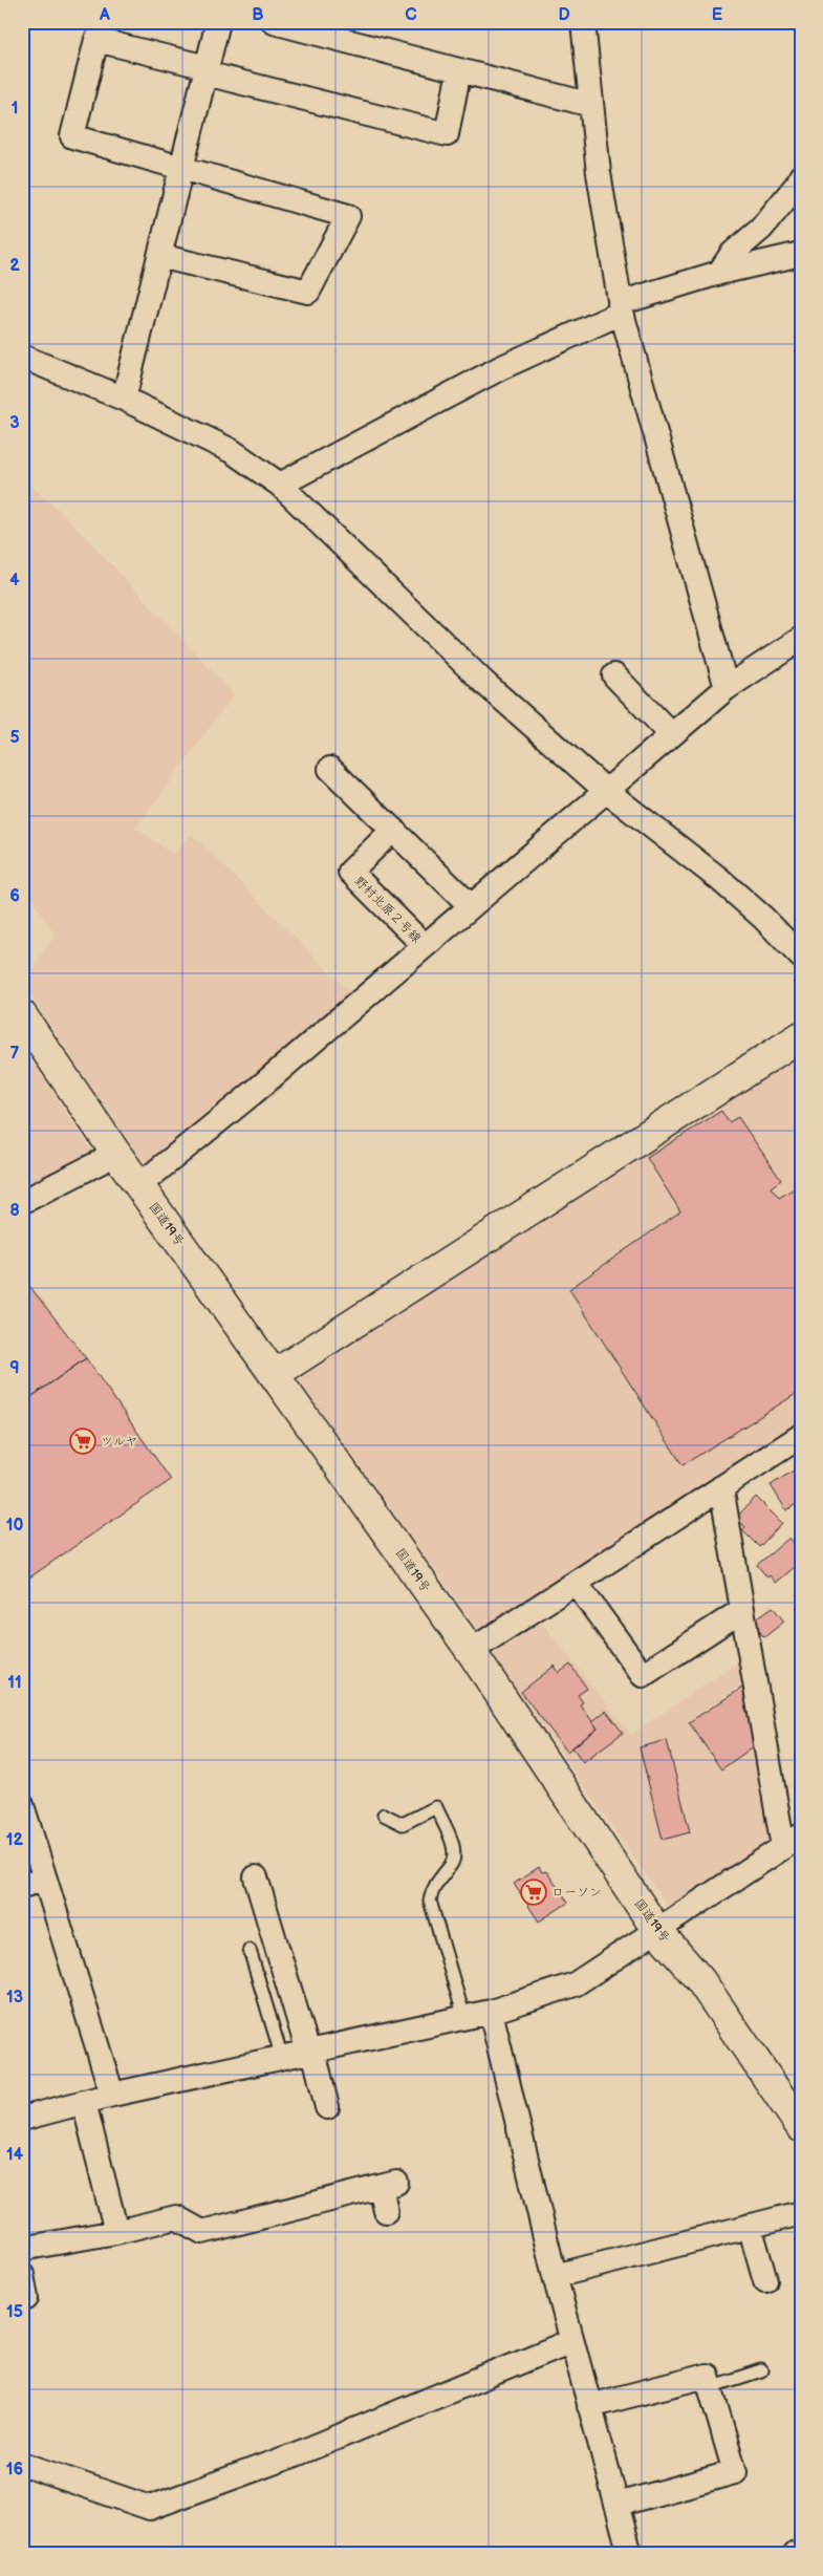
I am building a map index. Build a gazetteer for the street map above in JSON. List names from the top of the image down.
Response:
{
  "streets": {
    "main road": ["国道19号"],
    "street": ["野村北原２号線"]
  },
  "places": {
    "supermarket": ["ツルヤ", "ローソン"]
  },
  "grid": {
    "columns": [
      "A",
      "B",
      "C",
      "D",
      "E"
    ],
    "rows": [
      "1",
      "2",
      "3",
      "4",
      "5",
      "6",
      "7",
      "8",
      "9",
      "10",
      "11",
      "12",
      "13",
      "14",
      "15",
      "16"
    ]
  }
}
